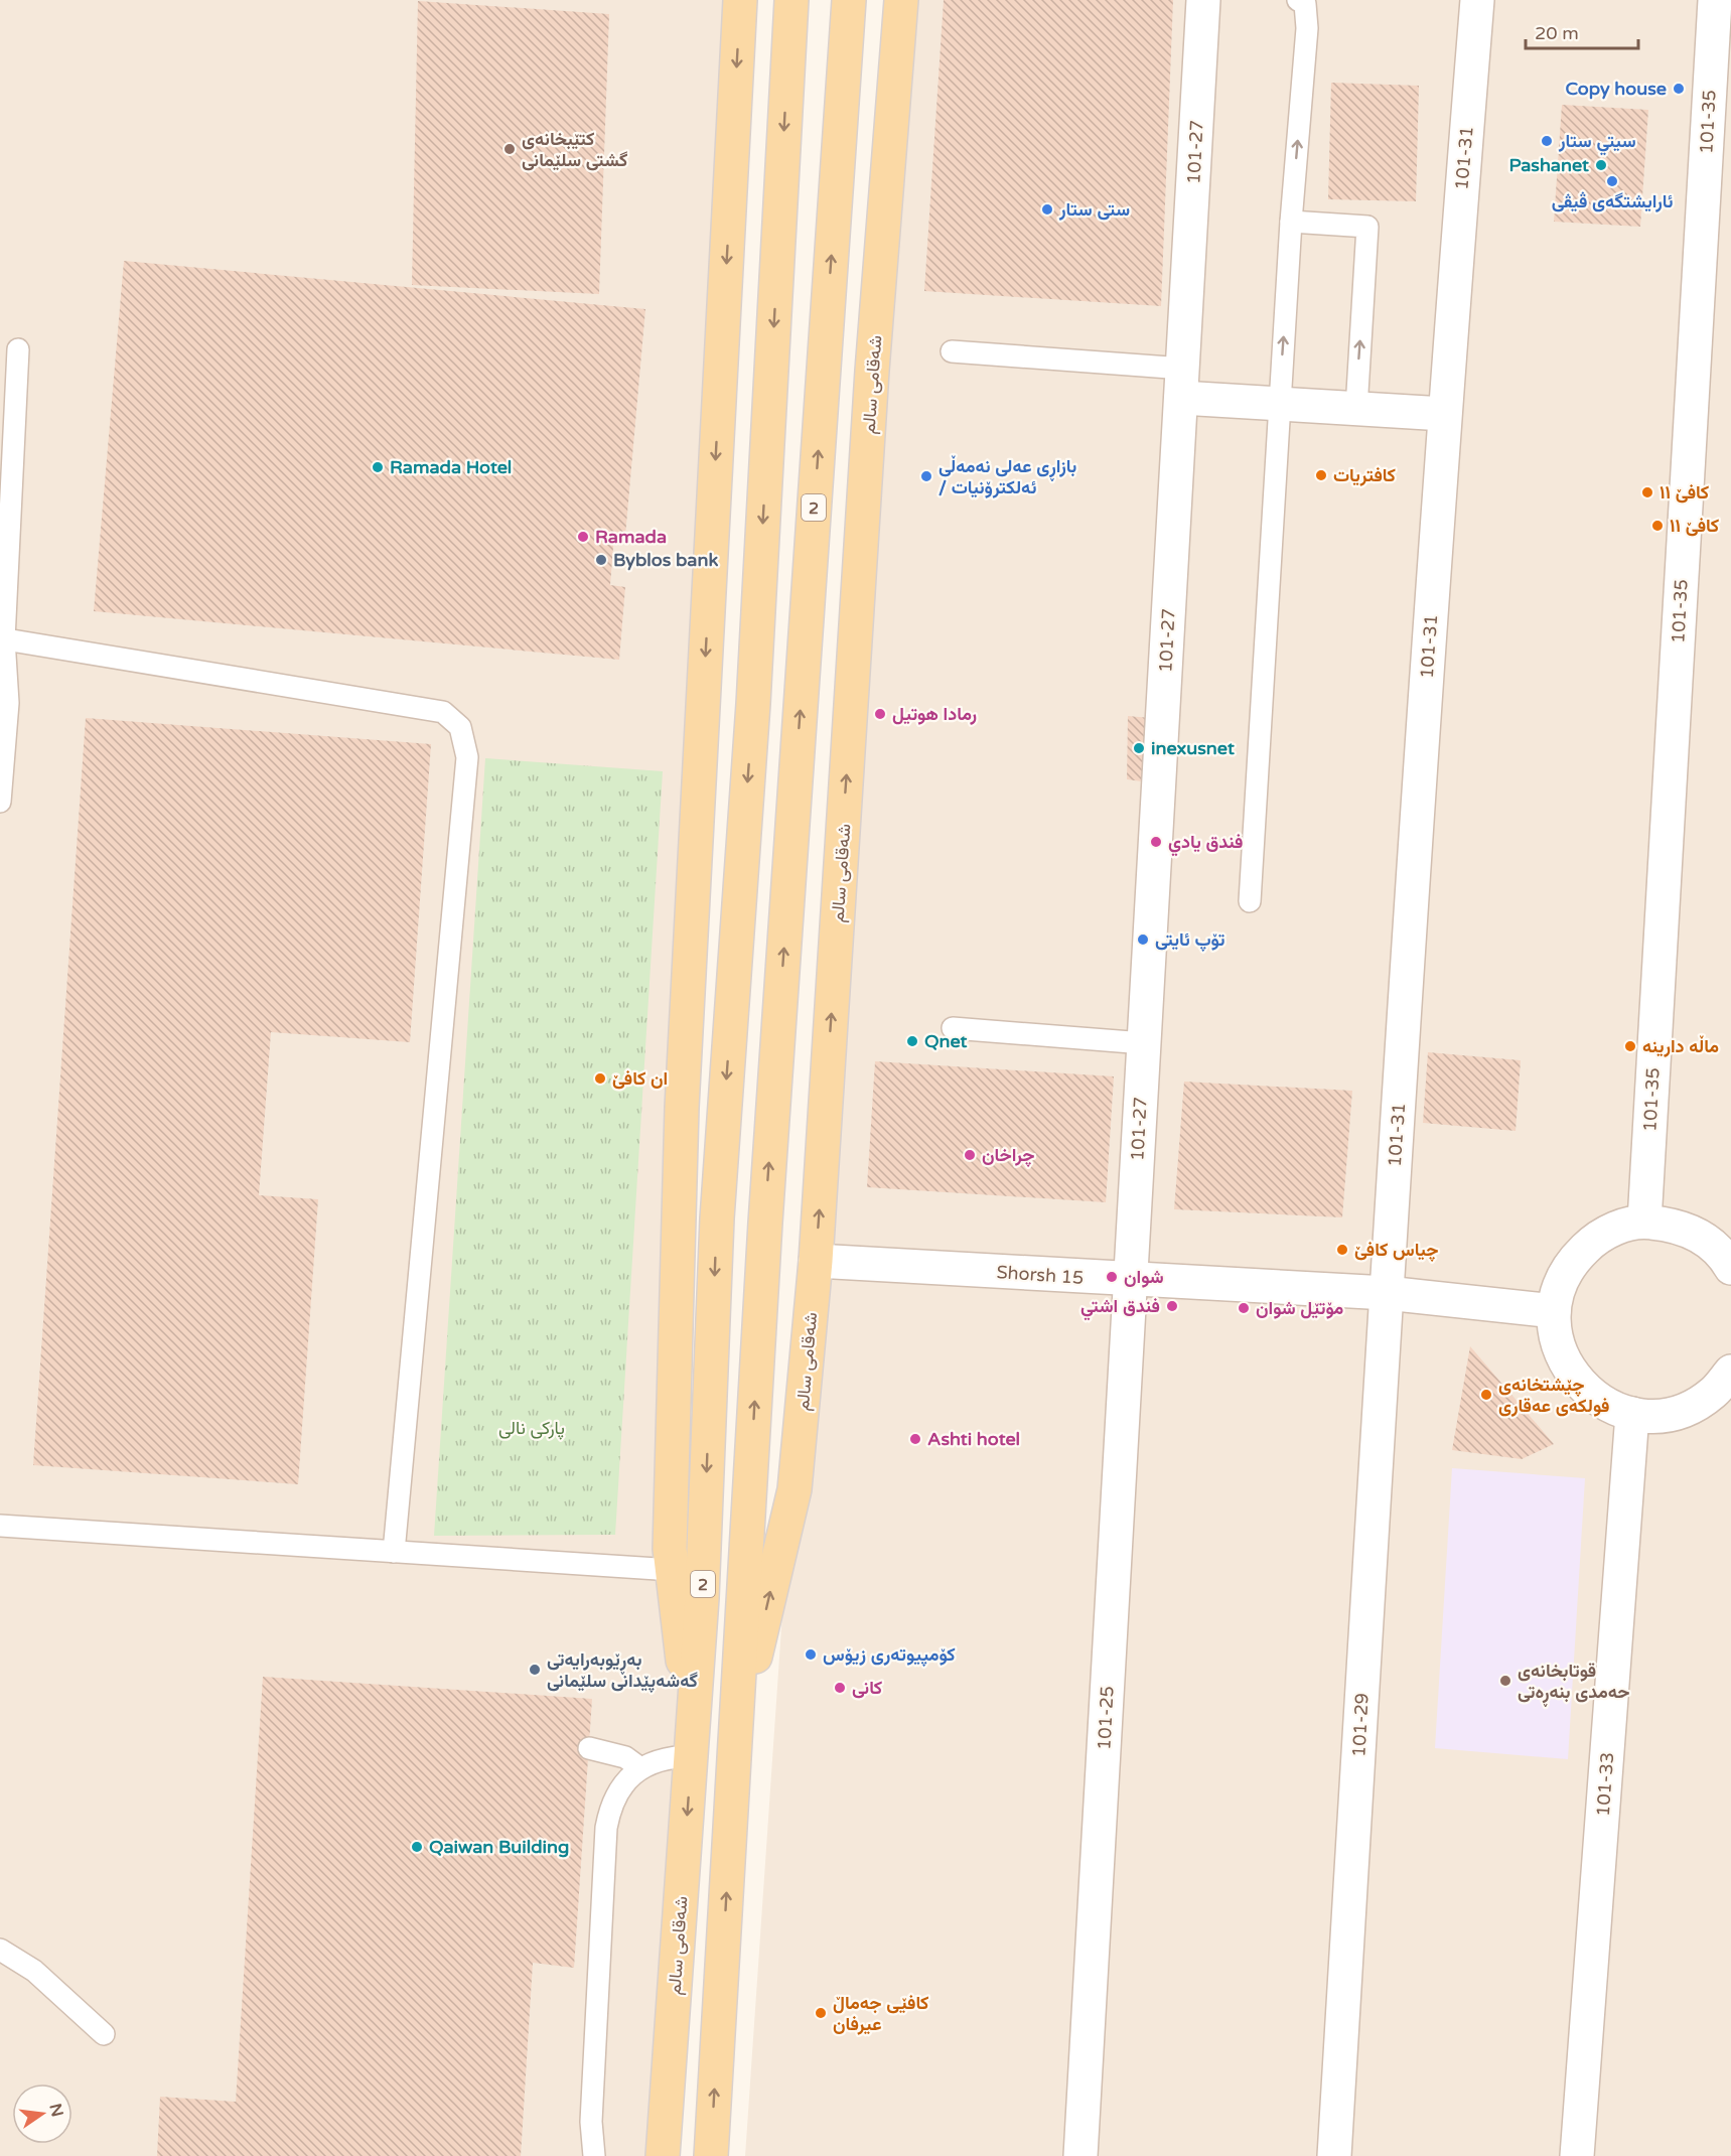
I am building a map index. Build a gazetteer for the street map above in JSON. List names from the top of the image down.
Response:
{
  "streets": {
    "main road": ["شەقامی سالم", "2"],
    "street": [
      "101-35",
      "101-27",
      "101-31",
      "Shorsh 15",
      "101-25",
      "101-29",
      "101-33"
    ]
  },
  "crossings": [
    ["101-27", "Shorsh 15"],
    ["101-27", "101-25"],
    ["101-31", "Shorsh 15"],
    ["101-31", "101-29"],
    ["شەقامی سالم", "Shorsh 15"],
    ["Shorsh 15", "101-25"],
    ["Shorsh 15", "101-29"]
  ],
  "parks": ["پارکی نالی"],
  "places": [
    "Copy house",
    "سيتي ستار",
    "کتێبخانەی گشتی سلێمانی",
    "Pashanet",
    "ئارایشتگەی ڤیڤی",
    "ستی ستار",
    "Ramada Hotel",
    "كافتريات",
    "بازاڕی عەلی نەمەڵی / ئەلکترۆنیات",
    "کافێ ١١",
    "كافێ ١١",
    "Ramada",
    "Byblos bank",
    "رمادا هوتيل",
    "inexusnet",
    "فندق يادي",
    "تۆپ ئایتی",
    "Qnet",
    "ماڵە دارینە",
    "ان کافێ",
    "چراخان",
    "چياس كافێ",
    "شوان",
    "فندق اشتي",
    "مۆتێل شوان",
    "چێشتخانەی فولکەی عەقاری",
    "Ashti hotel",
    "کۆمپیوتەری زیۆس",
    "بەڕێوبەرایەتی گەشەپێدانی سلێمانی",
    "قوتابخانەی حەمدی بنەڕەتی",
    "کانی",
    "Qaiwan Building",
    "کافێی جەماڵ عیرفان"
  ],
  "scale_bar": "20 m",
  "north": "right"
}
